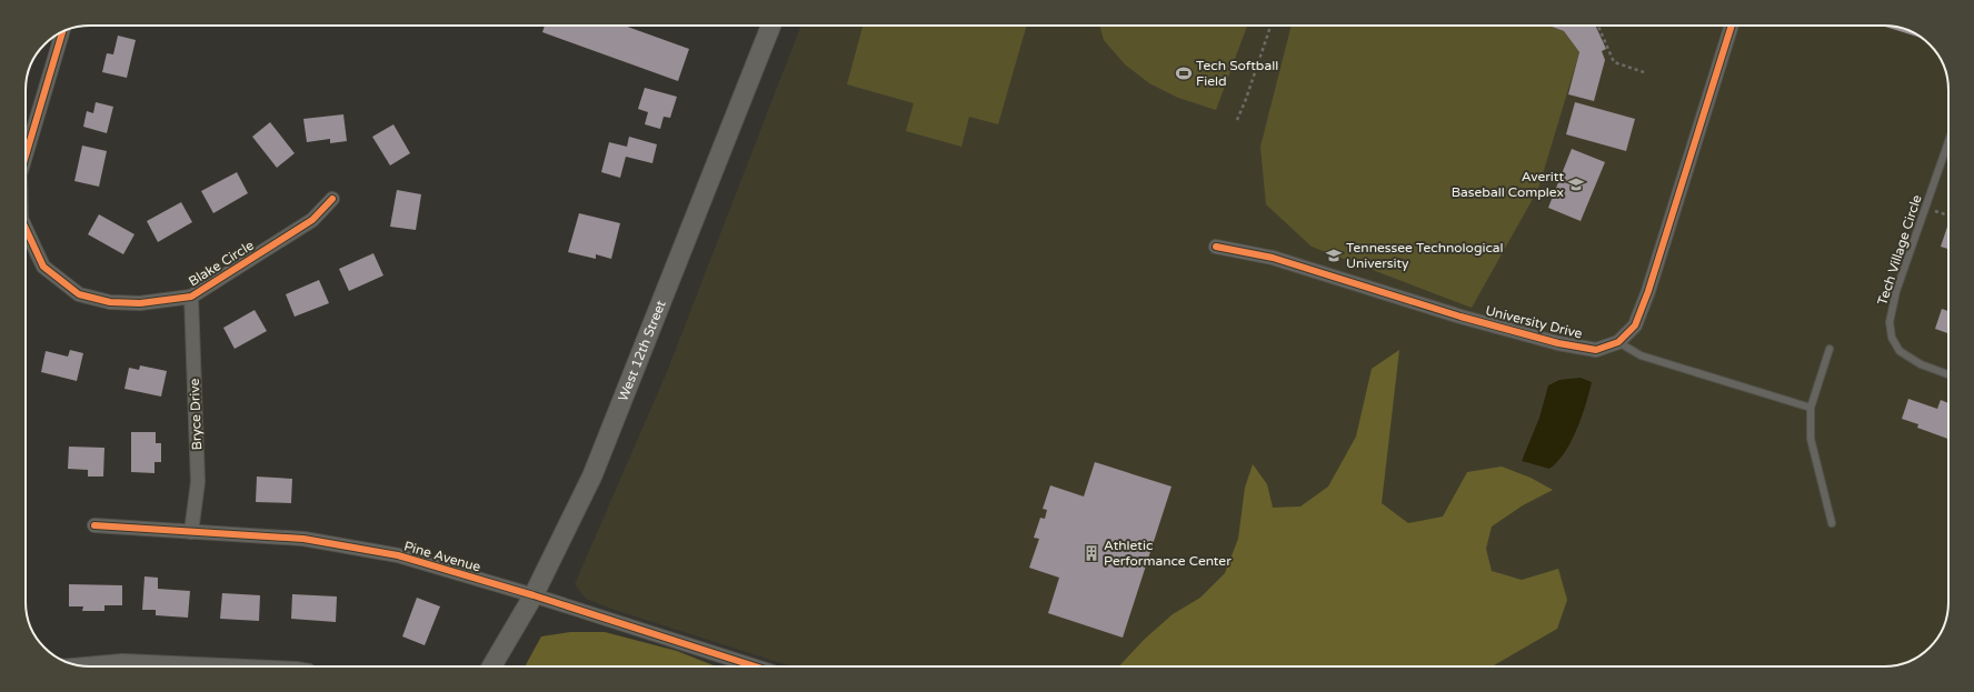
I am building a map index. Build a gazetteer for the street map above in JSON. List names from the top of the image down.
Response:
{
  "streets": {
    "main road": ["West 12th Street"],
    "street": [
      "Blake Circle",
      "University Drive",
      "Bryce Drive",
      "Pine Avenue"
    ],
    "lane": ["Tech Village Circle"]
  },
  "crossings": [
    ["Blake Circle", "Bryce Drive"],
    ["West 12th Street", "Pine Avenue"],
    ["Bryce Drive", "Pine Avenue"]
  ],
  "places": {
    "sports": ["Tech Softball Field"],
    "school or university": ["Averitt Baseball Complex", "Tennessee Technological University"],
    "building": ["Athletic Performance Center"]
  }
}
